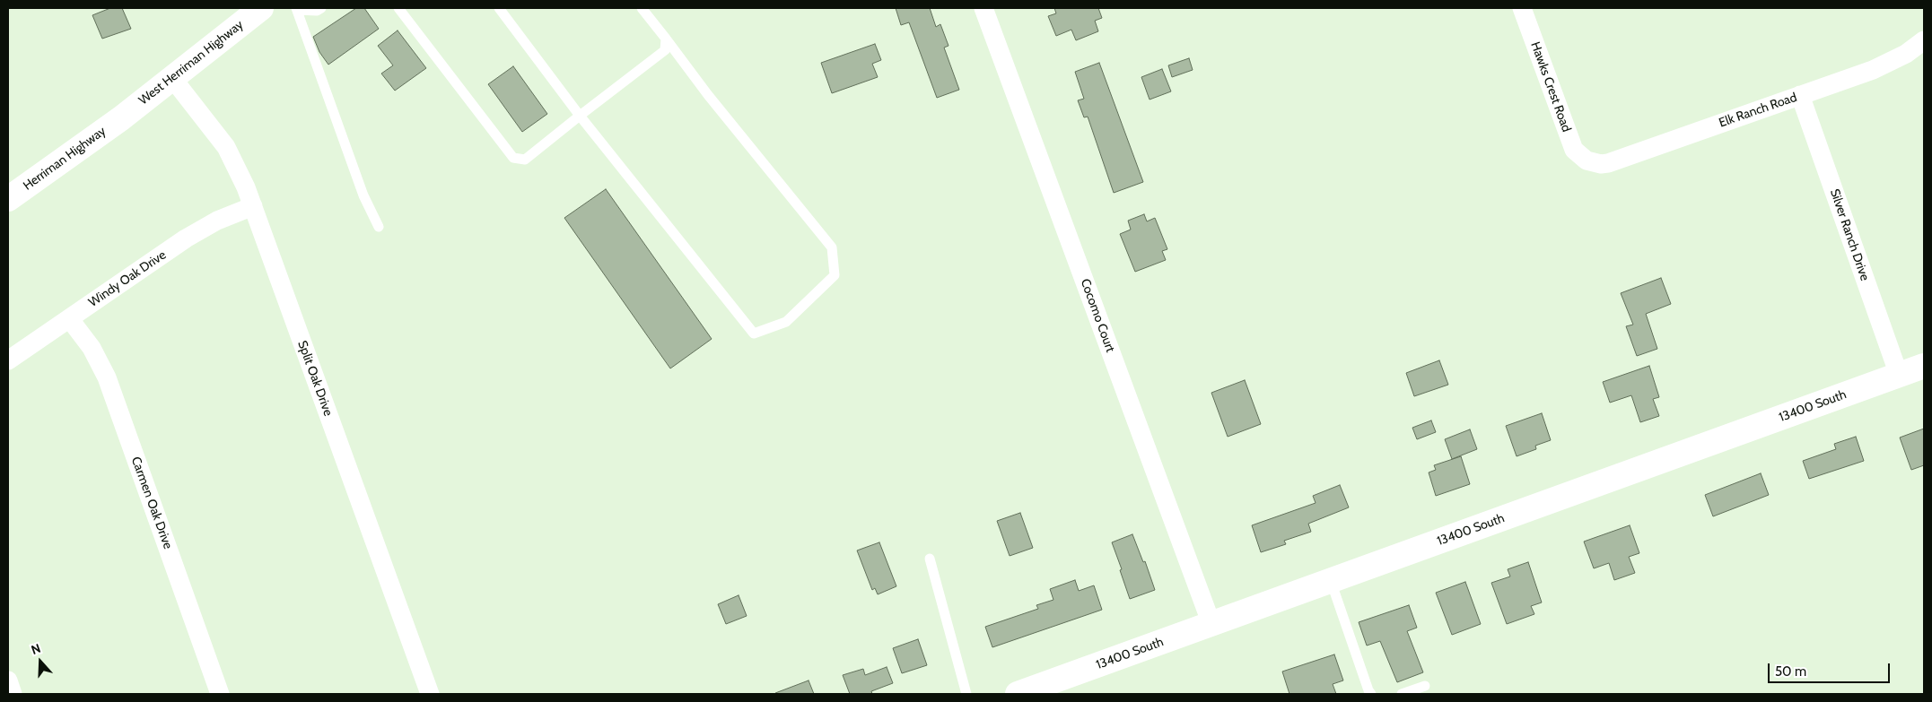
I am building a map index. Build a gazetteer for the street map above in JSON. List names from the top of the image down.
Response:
{
  "streets": {
    "street": [
      "West Herriman Highway",
      "Hawks Crest Road",
      "Elk Ranch Road",
      "Herriman Highway",
      "Silver Ranch Drive",
      "Windy Oak Drive",
      "Cocomo Court",
      "Split Oak Drive",
      "13400 South",
      "Carmen Oak Drive"
    ]
  },
  "crossings": [
    ["West Herriman Highway", "Herriman Highway"],
    ["West Herriman Highway", "Split Oak Drive"],
    ["Hawks Crest Road", "Elk Ranch Road"],
    ["Elk Ranch Road", "Silver Ranch Drive"],
    ["Silver Ranch Drive", "13400 South"],
    ["Windy Oak Drive", "Split Oak Drive"],
    ["Windy Oak Drive", "Carmen Oak Drive"],
    ["Cocomo Court", "13400 South"]
  ],
  "scale_bar": "50 m",
  "north": "top"
}
